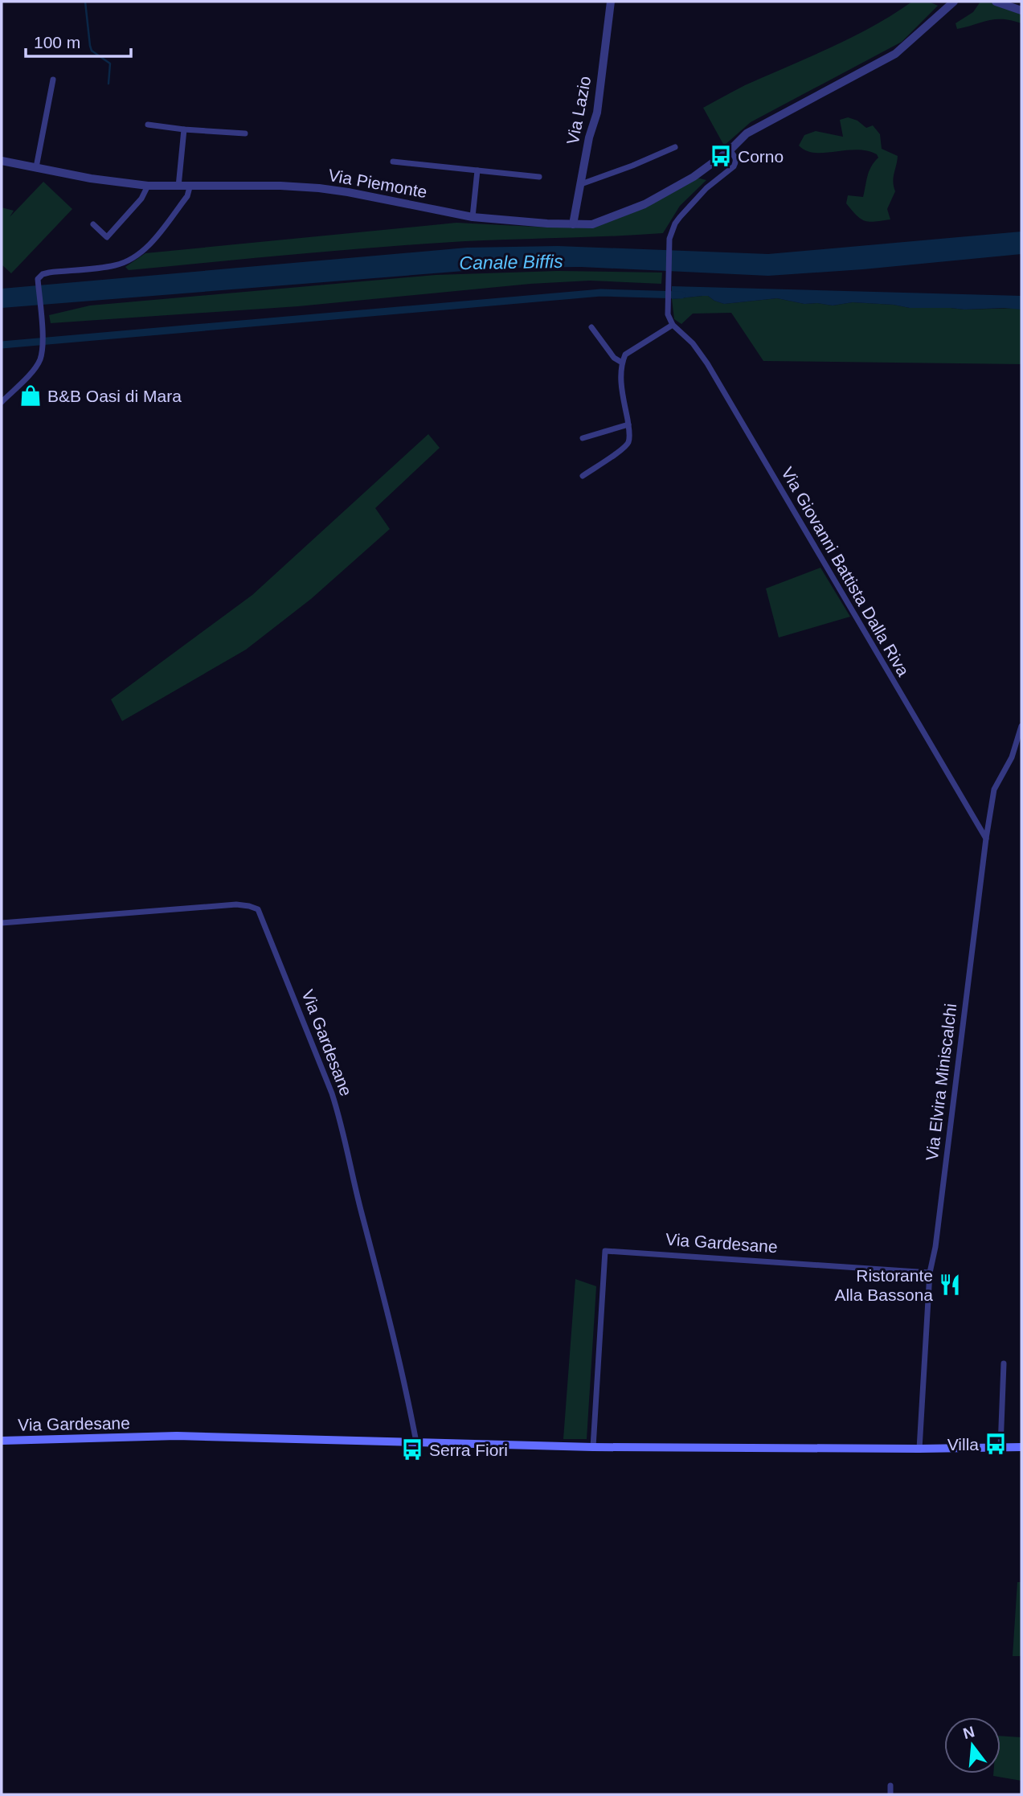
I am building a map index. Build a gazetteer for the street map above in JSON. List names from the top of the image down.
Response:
{
  "streets": {
    "main road": ["Via Gardesane"],
    "street": [
      "Via Lazio",
      "Via Piemonte",
      "Via Giovanni Battista Dalla Riva",
      "Via Elvira Miniscalchi"
    ]
  },
  "crossings": [
    ["Via Lazio", "Via Piemonte"],
    ["Via Giovanni Battista Dalla Riva", "Via Elvira Miniscalchi"],
    ["Via Gardesane", "Via Elvira Miniscalchi"]
  ],
  "water": ["Canale Biffis"],
  "places": {
    "bus stop": ["Corno", "Villa", "Serra Fiori"],
    "shop": ["B&B Oasi di Mara"],
    "restaurant": ["Ristorante Alla Bassona"]
  },
  "scale_bar": "100 m",
  "north": "top"
}
